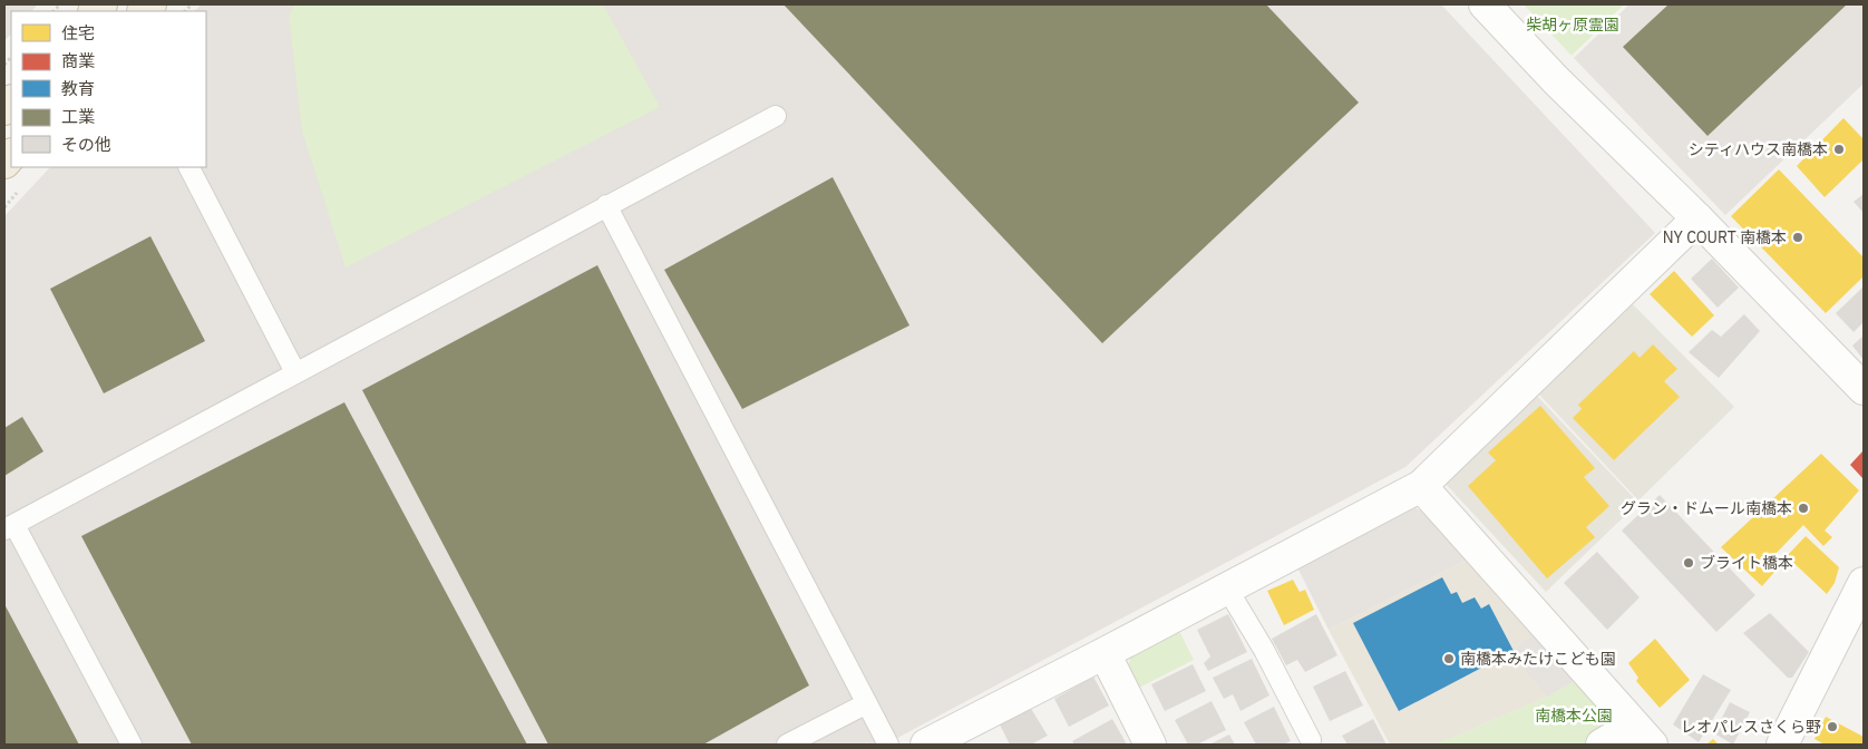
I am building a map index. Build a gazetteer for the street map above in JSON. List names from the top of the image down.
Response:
{
  "parks": ["柴胡ヶ原霊園", "南橋本公園"],
  "places": [
    "シティハウス南橋本",
    "NY COURT 南橋本",
    "グラン・ドムール南橋本",
    "ブライト橋本",
    "南橋本みたけこども園",
    "レオパレスさくら野"
  ],
  "legend": [
    "住宅",
    "商業",
    "教育",
    "工業",
    "その他"
  ]
}
